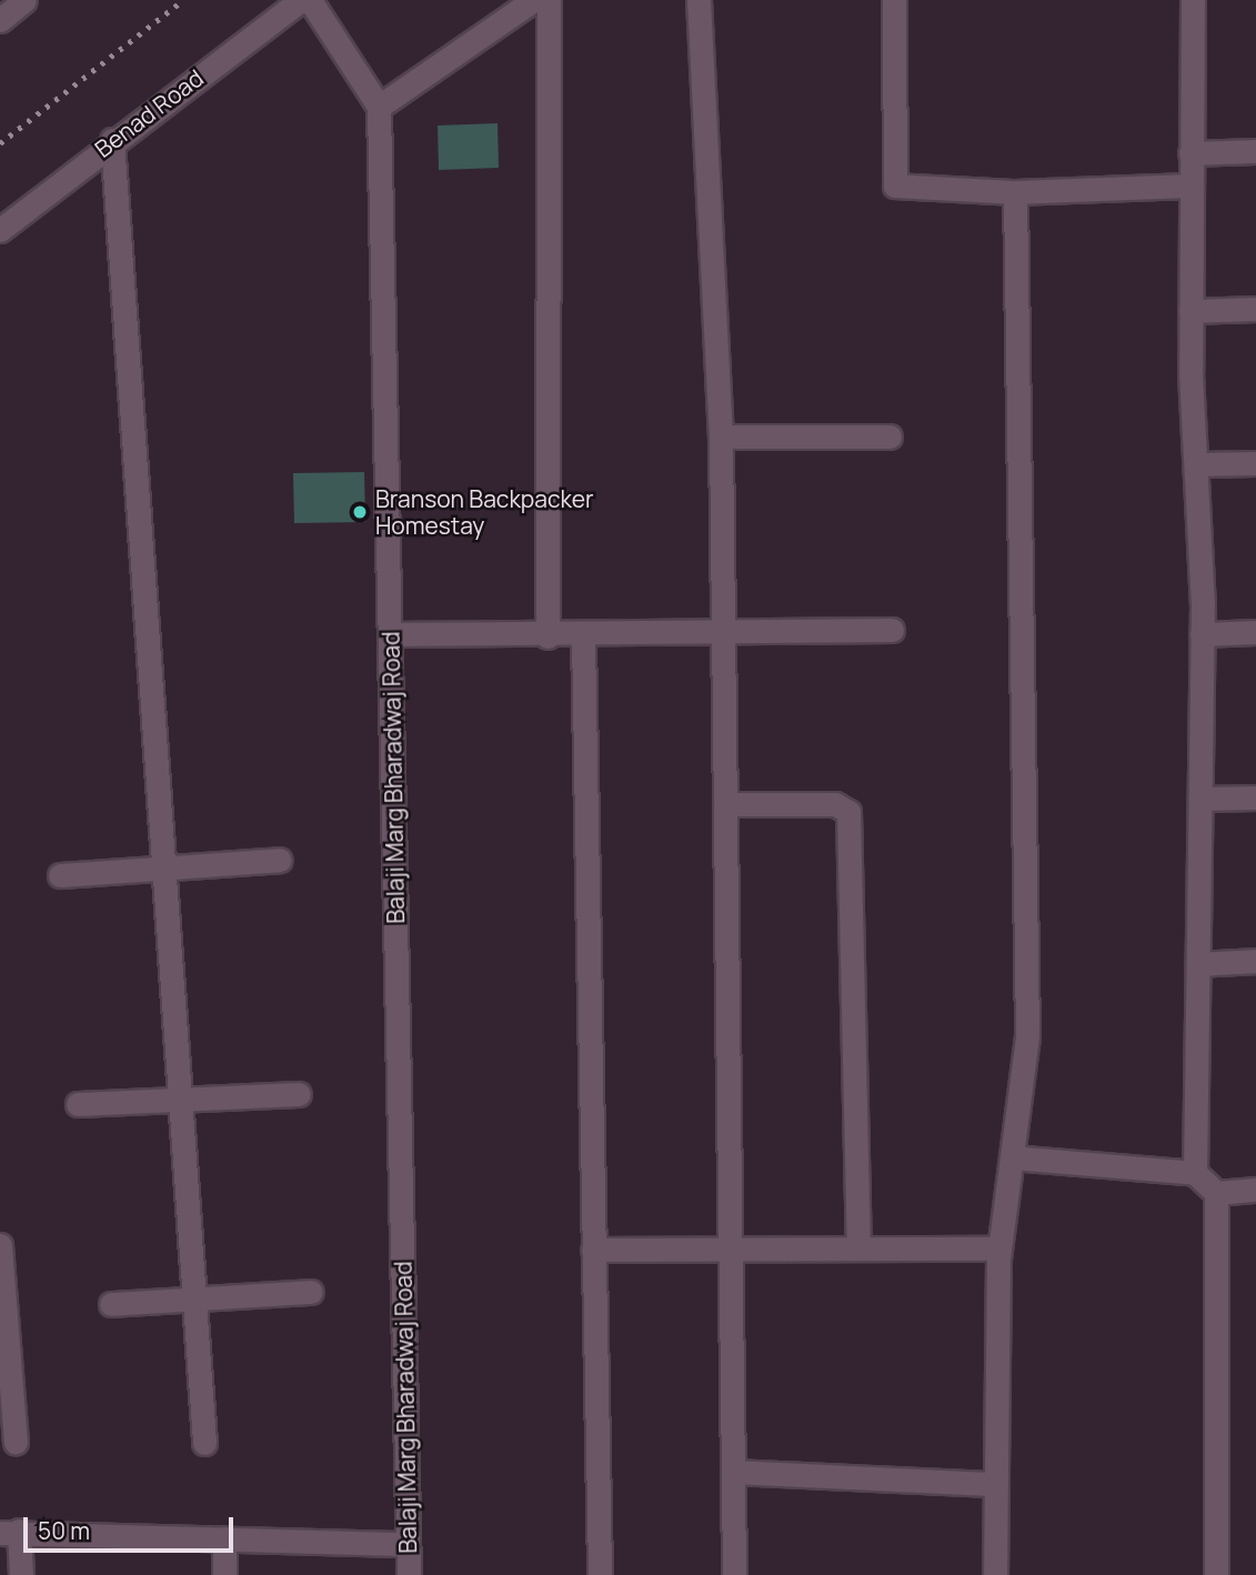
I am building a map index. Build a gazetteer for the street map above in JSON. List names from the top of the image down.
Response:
{
  "streets": {
    "street": ["Benad Road", "Balaji Marg Bharadwaj Road"]
  },
  "places": ["Branson Backpacker Homestay"],
  "scale_bar": "50 m"
}
